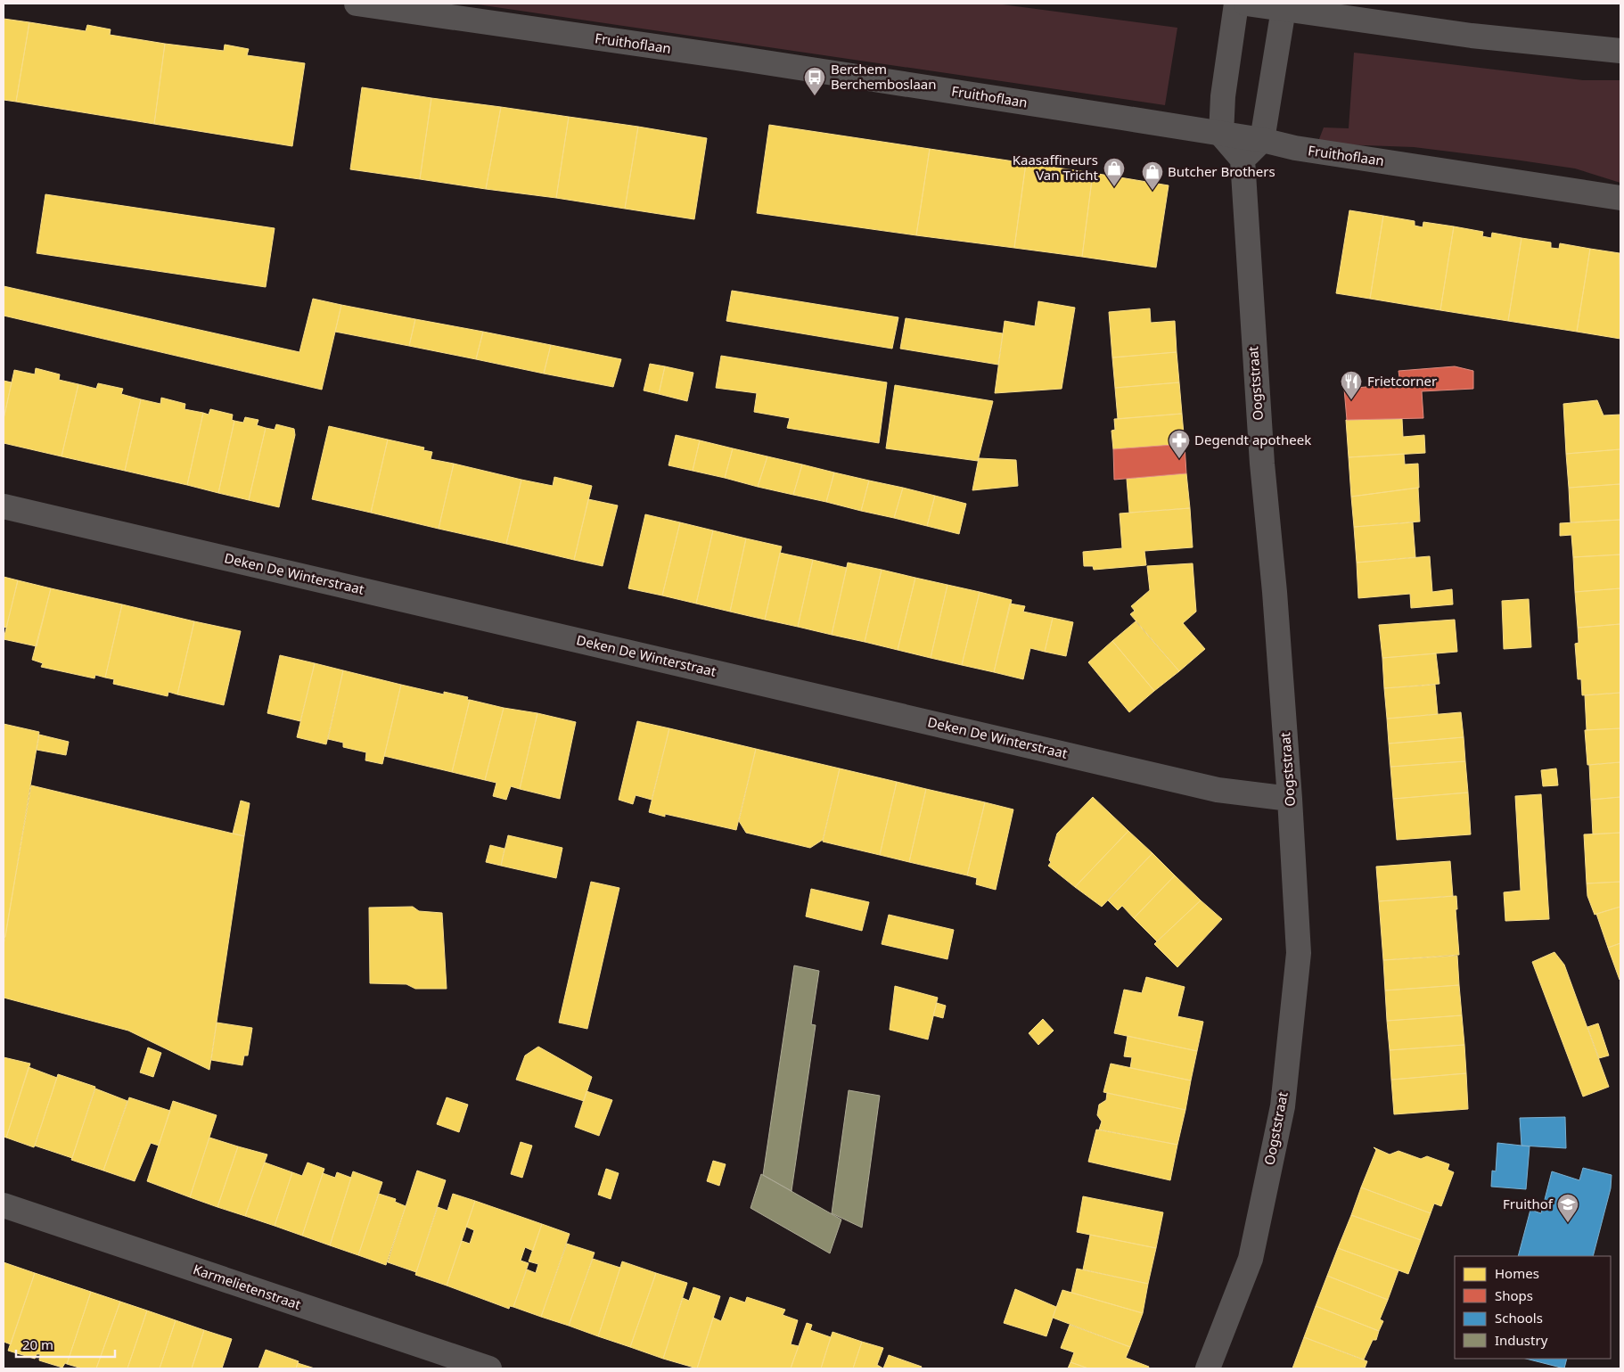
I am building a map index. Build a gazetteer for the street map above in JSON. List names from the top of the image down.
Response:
{
  "streets": {
    "street": [
      "Fruithoflaan",
      "Oogststraat",
      "Deken De Winterstraat",
      "Karmelietenstraat"
    ]
  },
  "crossings": [
    ["Oogststraat", "Deken De Winterstraat"]
  ],
  "places": {
    "bus stop": ["Berchem Berchemboslaan"],
    "shop": ["Kaasaffineurs Van Tricht", "Butcher Brothers"],
    "restaurant": ["Frietcorner"],
    "pharmacy": ["Degendt apotheek"],
    "school or university": ["Fruithof"]
  },
  "legend": [
    "Homes",
    "Shops",
    "Schools",
    "Industry"
  ],
  "scale_bar": "20 m"
}
